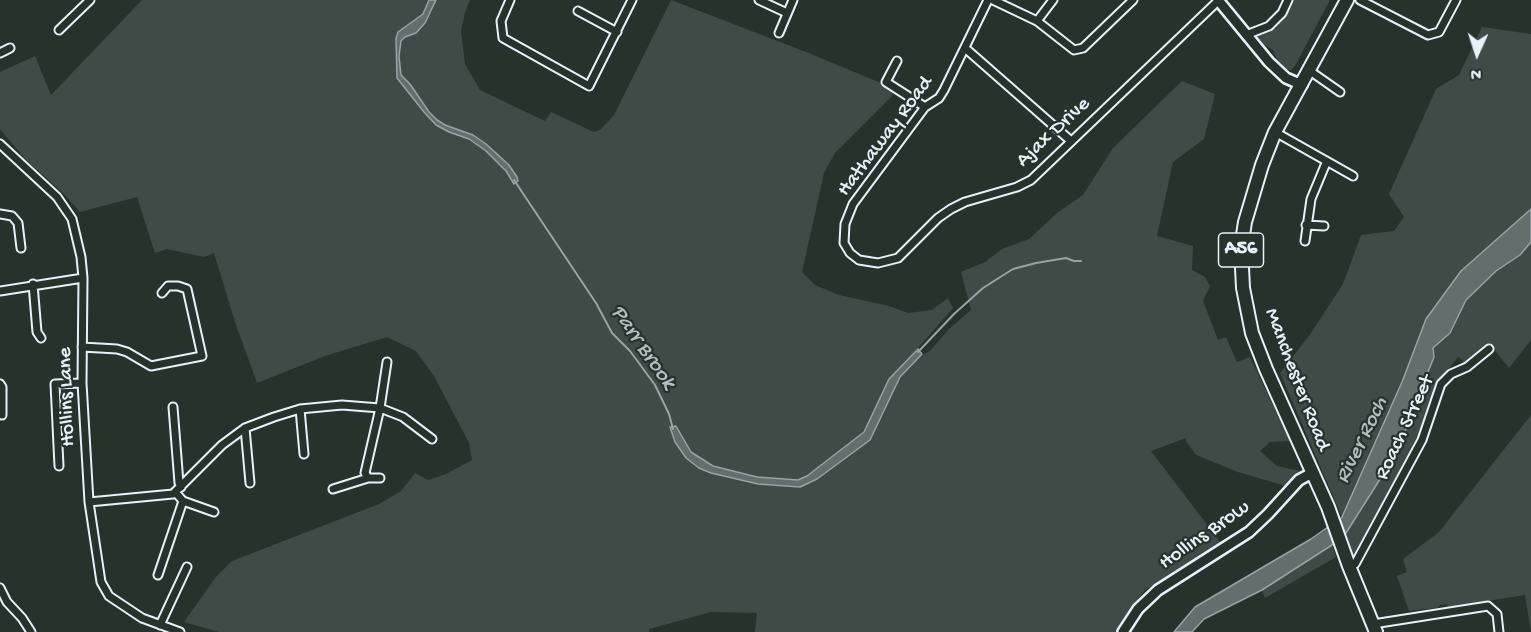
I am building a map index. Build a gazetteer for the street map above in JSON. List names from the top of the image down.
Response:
{
  "streets": {
    "highway": ["A56", "Manchester Road"],
    "street": [
      "Ajax Drive",
      "Hathaway Road",
      "Hollins Lane",
      "Roach Street",
      "Hollins Brow"
    ]
  },
  "crossings": [
    ["Ajax Drive", "Hathaway Road"],
    ["A56", "Manchester Road"],
    ["A56", "Roach Street"],
    ["Manchester Road", "Roach Street"],
    ["Manchester Road", "Hollins Brow"]
  ],
  "water": ["Parr Brook", "River Roch"],
  "north": "bottom"
}
